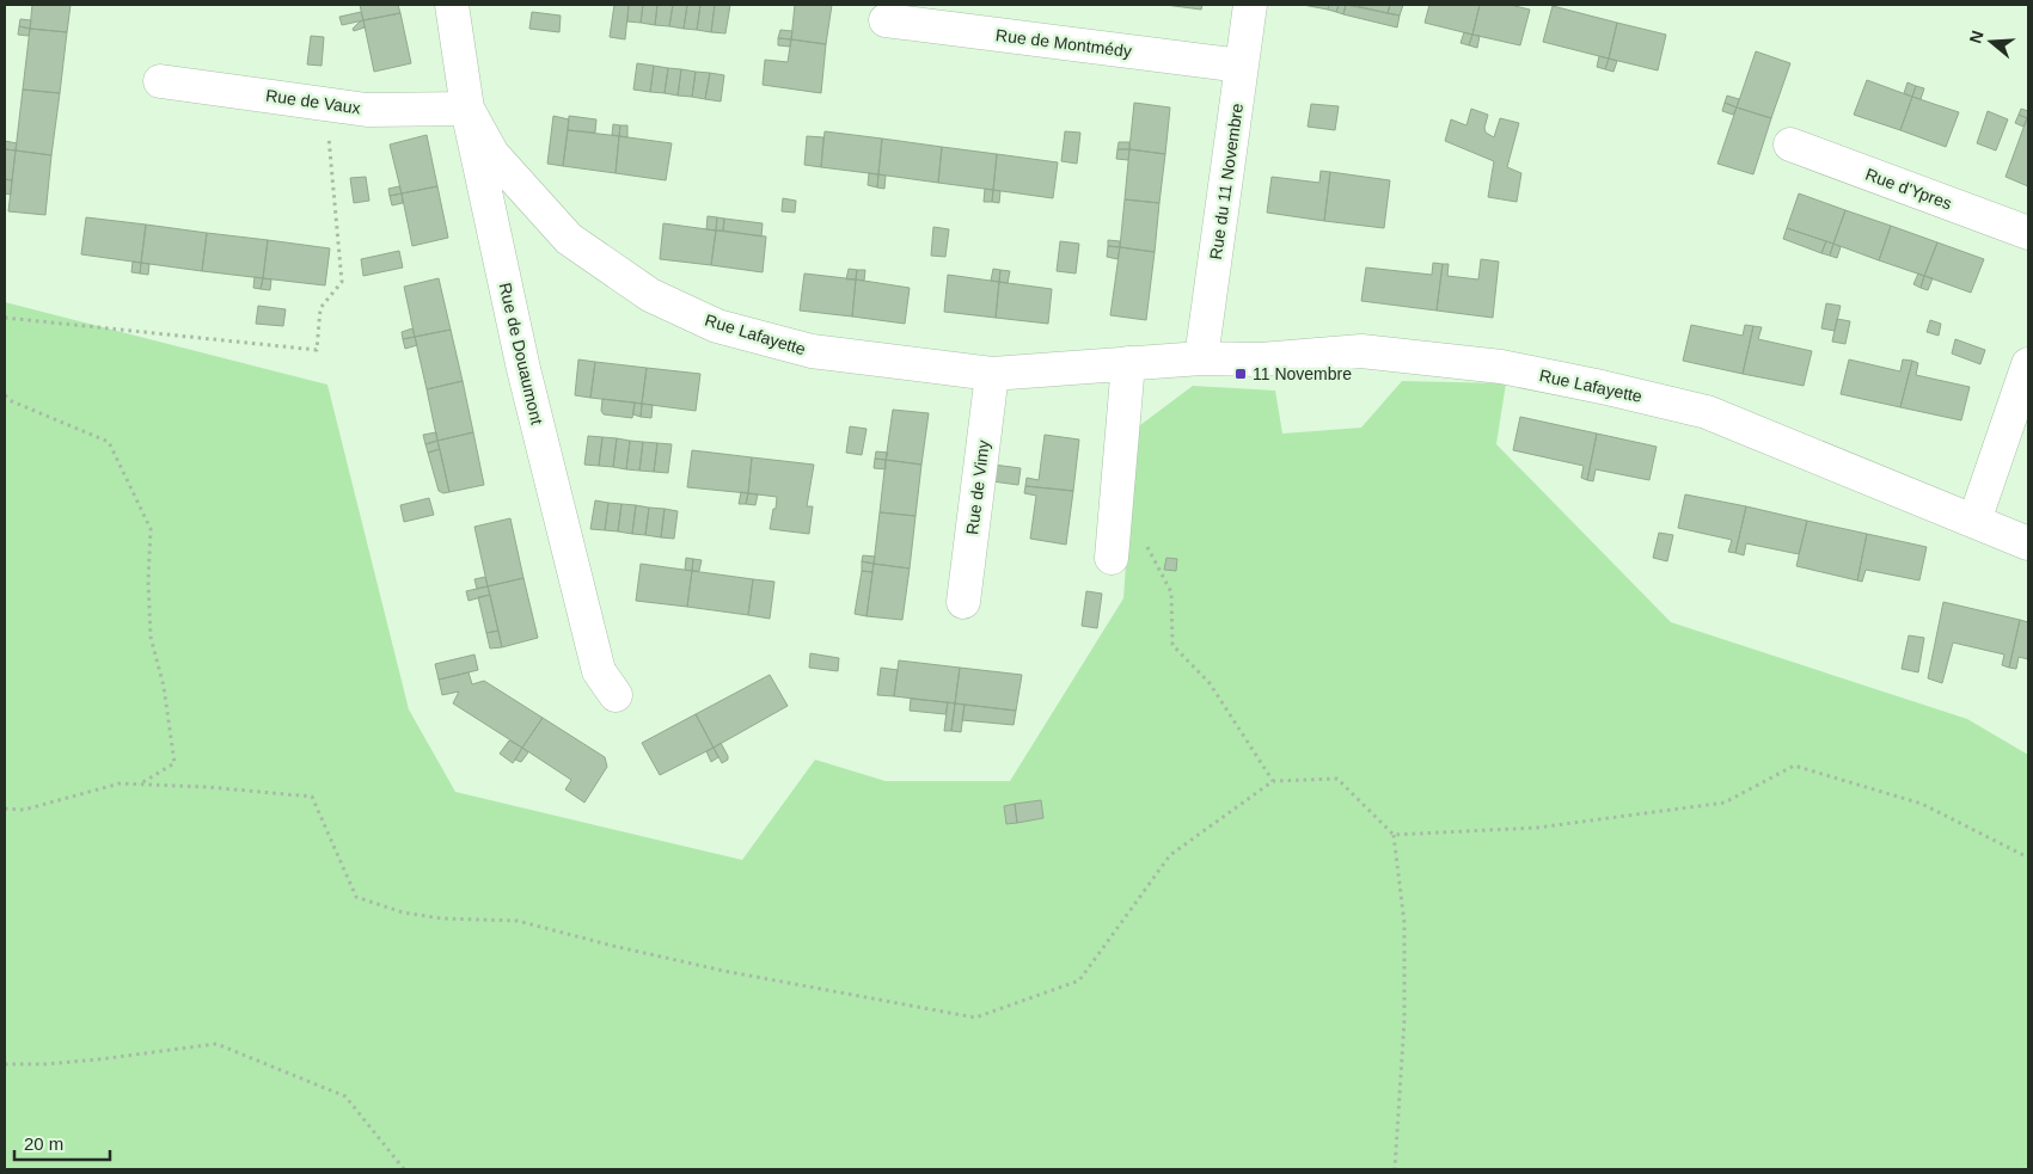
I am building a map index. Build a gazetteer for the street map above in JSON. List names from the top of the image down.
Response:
{
  "streets": {
    "street": [
      "Rue de Montmédy",
      "Rue de Vaux",
      "Rue du 11 Novembre",
      "Rue d'Ypres",
      "Rue Lafayette",
      "Rue de Douaumont",
      "Rue de Vimy"
    ]
  },
  "crossings": [
    ["Rue de Montmédy", "Rue du 11 Novembre"],
    ["Rue de Vaux", "Rue Lafayette"],
    ["Rue de Vaux", "Rue de Douaumont"],
    ["Rue du 11 Novembre", "Rue Lafayette"],
    ["Rue Lafayette", "Rue de Douaumont"],
    ["Rue Lafayette", "Rue de Vimy"]
  ],
  "places": {
    "transit": ["11 Novembre"]
  },
  "scale_bar": "20 m",
  "north": "left"
}
